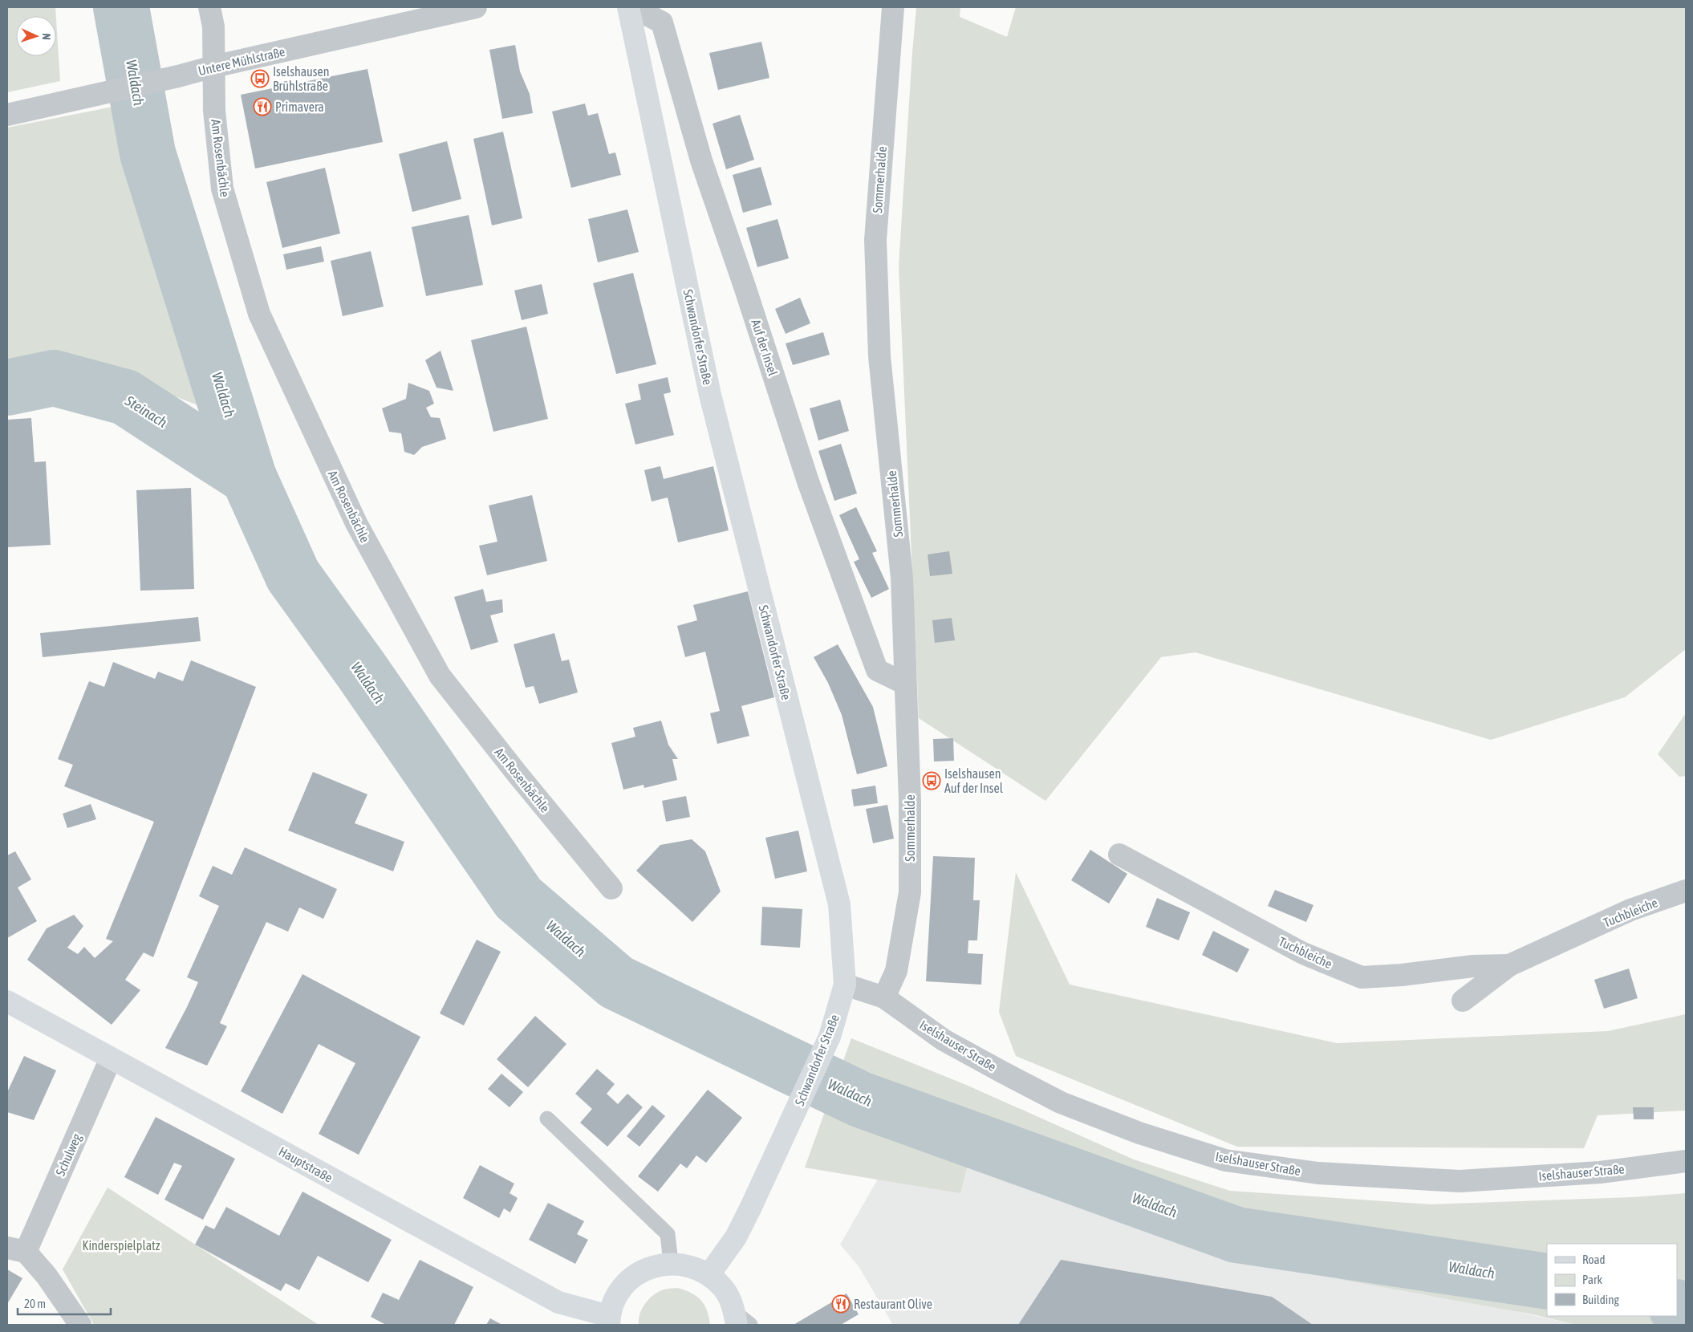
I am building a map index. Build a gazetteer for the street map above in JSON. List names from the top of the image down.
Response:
{
  "streets": {
    "main road": ["Schwandorfer Straße", "Hauptstraße"],
    "street": [
      "Untere Mühlstraße",
      "Am Rosenbächle",
      "Sommerhalde",
      "Auf der Insel",
      "Tuchbleiche",
      "Iselshauser Straße",
      "Schulweg"
    ]
  },
  "crossings": [
    ["Untere Mühlstraße", "Am Rosenbächle"],
    ["Sommerhalde", "Auf der Insel"],
    ["Sommerhalde", "Iselshauser Straße"],
    ["Schwandorfer Straße", "Iselshauser Straße"],
    ["Schulweg", "Hauptstraße"]
  ],
  "water": ["Waldach", "Steinach"],
  "parks": ["Kinderspielplatz"],
  "places": {
    "bus stop": ["Iselshausen Brühlstraße", "Iselshausen Auf der Insel"],
    "restaurant": ["Primavera", "Restaurant Olive"]
  },
  "legend": ["Road", "Park", "Building"],
  "scale_bar": "20 m",
  "north": "right"
}
